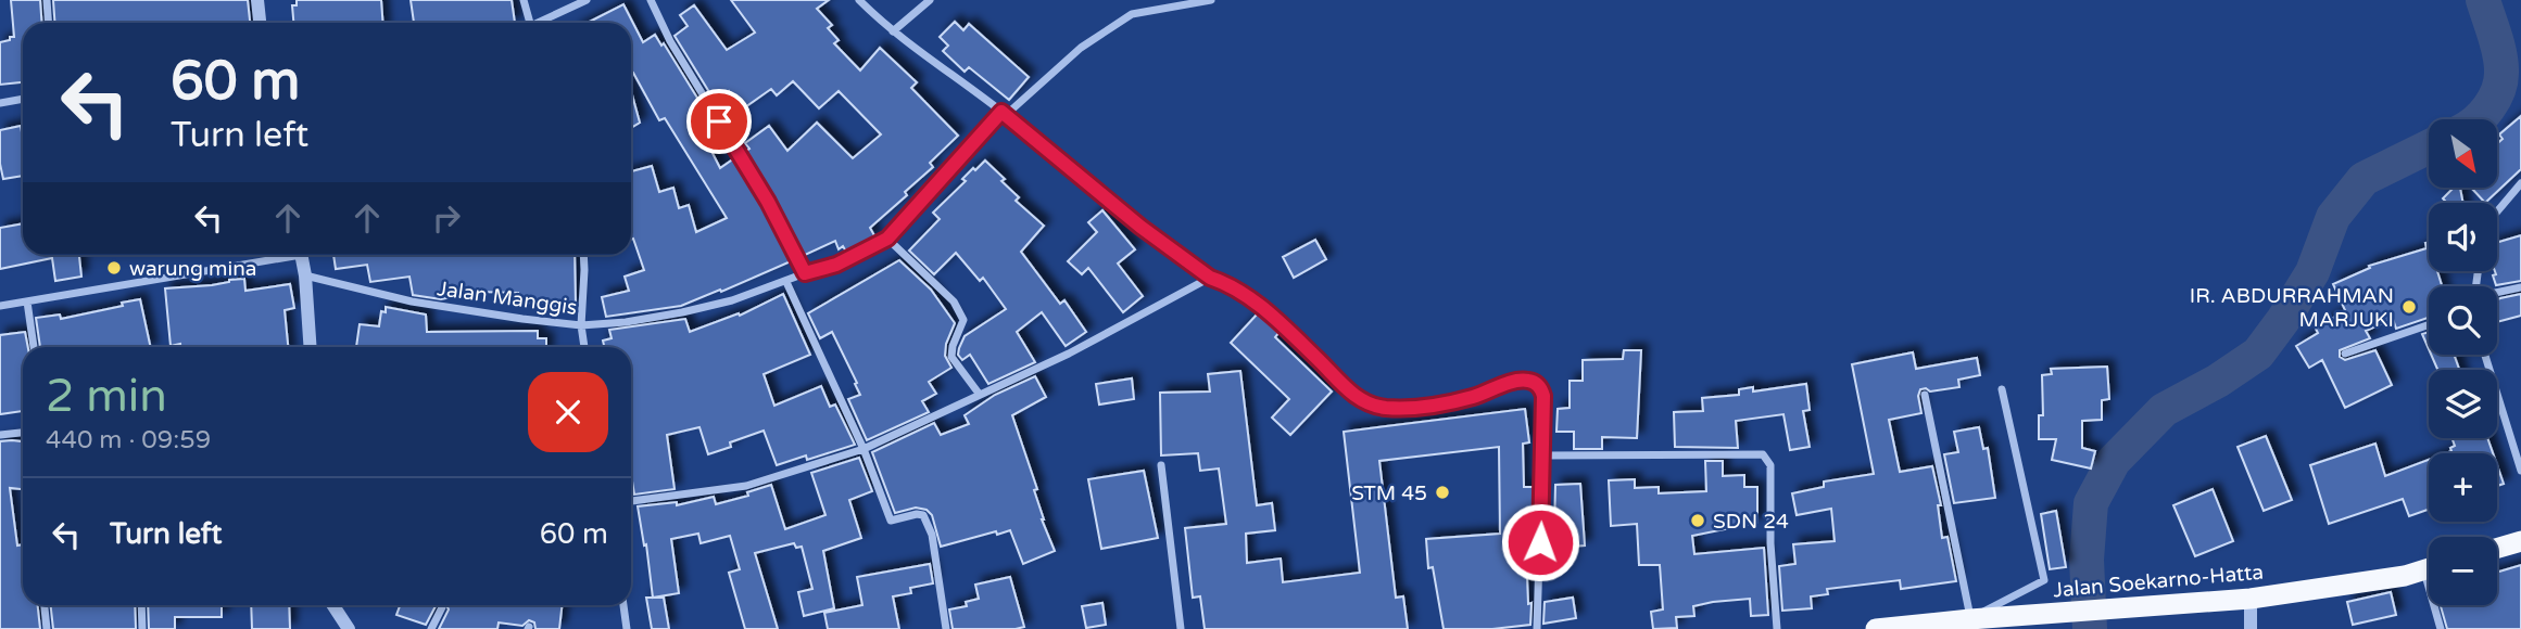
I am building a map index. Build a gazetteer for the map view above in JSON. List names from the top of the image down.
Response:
{
  "streets": {
    "highway": ["Jalan Soekarno-Hatta"],
    "street": ["Jalan Manggis"]
  },
  "places": [
    "warung mina",
    "IR. ABDURRAHMAN MARJUKI",
    "STM 45",
    "SDN 24"
  ],
  "north": "bottom right",
  "page": {
    "turn": ["60 m", "Turn left"],
    "map_buttons": ["+", "−"],
    "heading": ["2 min", "440 m · 09:59"],
    "list": [
      {
        "name": "Turn left",
        "value": "60 m"
      }
    ]
  }
}
